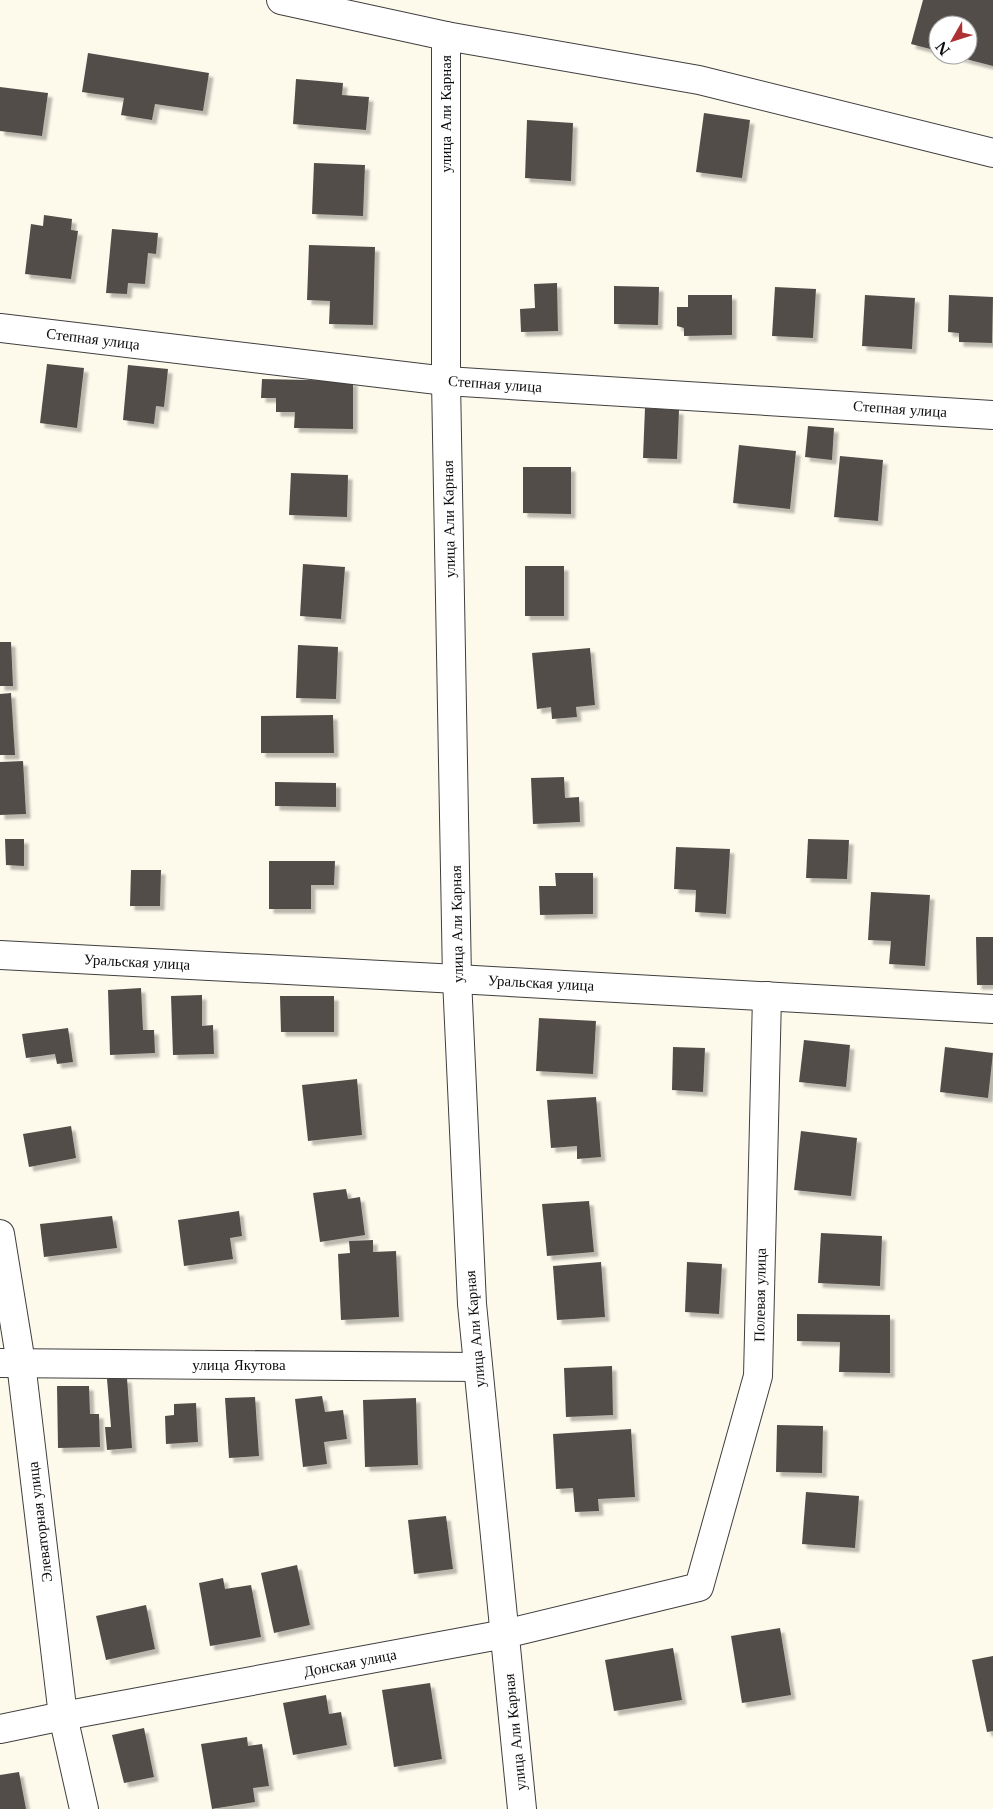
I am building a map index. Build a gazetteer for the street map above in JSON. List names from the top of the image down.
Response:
{
  "streets": {
    "street": [
      "улица Али Карная",
      "Степная улица",
      "Уральская улица",
      "Полевая улица",
      "улица Якутова",
      "Элеваторная улица",
      "Донская улица"
    ]
  },
  "crossings": [
    ["улица Али Карная", "Степная улица"],
    ["улица Али Карная", "Уральская улица"],
    ["улица Али Карная", "улица Якутова"],
    ["улица Али Карная", "Донская улица"],
    ["Уральская улица", "Полевая улица"],
    ["Полевая улица", "Донская улица"],
    ["улица Якутова", "Элеваторная улица"],
    ["Элеваторная улица", "Донская улица"]
  ],
  "north": "bottom left"
}
